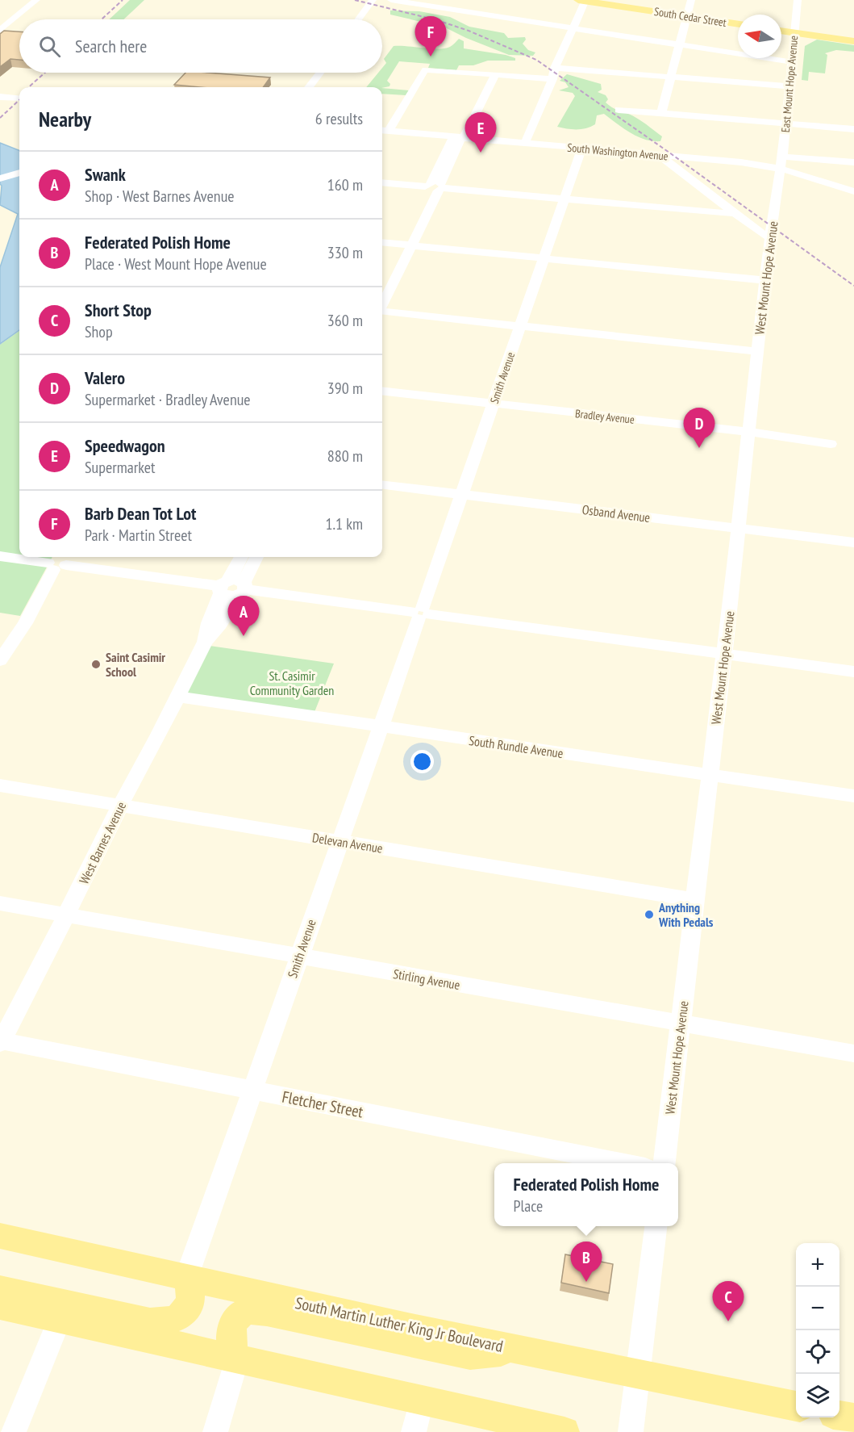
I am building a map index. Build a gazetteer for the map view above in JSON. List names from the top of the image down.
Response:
{
  "streets": {
    "main road": ["South Cedar Street", "South Martin Luther King Jr Boulevard"],
    "street": [
      "East Mount Hope Avenue",
      "South Washington Avenue",
      "West Mount Hope Avenue",
      "Smith Avenue",
      "Bradley Avenue",
      "Osband Avenue",
      "South Rundle Avenue",
      "West Barnes Avenue",
      "Delevan Avenue",
      "Stirling Avenue",
      "Fletcher Street"
    ]
  },
  "crossings": [
    ["East Mount Hope Avenue", "South Washington Avenue"],
    ["East Mount Hope Avenue", "West Mount Hope Avenue"],
    ["South Washington Avenue", "West Mount Hope Avenue"],
    ["South Washington Avenue", "Smith Avenue"],
    ["West Mount Hope Avenue", "Bradley Avenue"],
    ["West Mount Hope Avenue", "Osband Avenue"],
    ["West Mount Hope Avenue", "South Rundle Avenue"],
    ["West Mount Hope Avenue", "Delevan Avenue"],
    ["West Mount Hope Avenue", "Stirling Avenue"],
    ["Smith Avenue", "Bradley Avenue"],
    ["Smith Avenue", "Osband Avenue"],
    ["Smith Avenue", "South Rundle Avenue"],
    ["Smith Avenue", "Delevan Avenue"],
    ["Smith Avenue", "Stirling Avenue"],
    ["Smith Avenue", "Fletcher Street"],
    ["Smith Avenue", "South Martin Luther King Jr Boulevard"],
    ["South Rundle Avenue", "West Barnes Avenue"],
    ["West Barnes Avenue", "Delevan Avenue"],
    ["West Barnes Avenue", "Stirling Avenue"],
    ["West Barnes Avenue", "Fletcher Street"]
  ],
  "parks": ["St. Casimir Community Garden"],
  "places": ["Saint Casimir School", "Anything With Pedals"],
  "north": "left",
  "page": {
    "pins": [
      "F",
      "E",
      "D",
      "A",
      "B",
      "C"
    ],
    "search": "Search here",
    "heading": ["Nearby", "6 results"],
    "list": [
      {
        "mark": "A",
        "name": "Swank",
        "note": "Shop · West Barnes Avenue",
        "value": "160 m"
      },
      {
        "mark": "B",
        "name": "Federated Polish Home",
        "note": "Place · West Mount Hope Avenue",
        "value": "330 m"
      },
      {
        "mark": "C",
        "name": "Short Stop",
        "note": "Shop",
        "value": "360 m"
      },
      {
        "mark": "D",
        "name": "Valero",
        "note": "Supermarket · Bradley Avenue",
        "value": "390 m"
      },
      {
        "mark": "E",
        "name": "Speedwagon",
        "note": "Supermarket",
        "value": "880 m"
      },
      {
        "mark": "F",
        "name": "Barb Dean Tot Lot",
        "note": "Park · Martin Street",
        "value": "1.1 km"
      }
    ],
    "popup": ["Federated Polish Home", "Place"],
    "map_buttons": ["+", "−"]
  }
}
